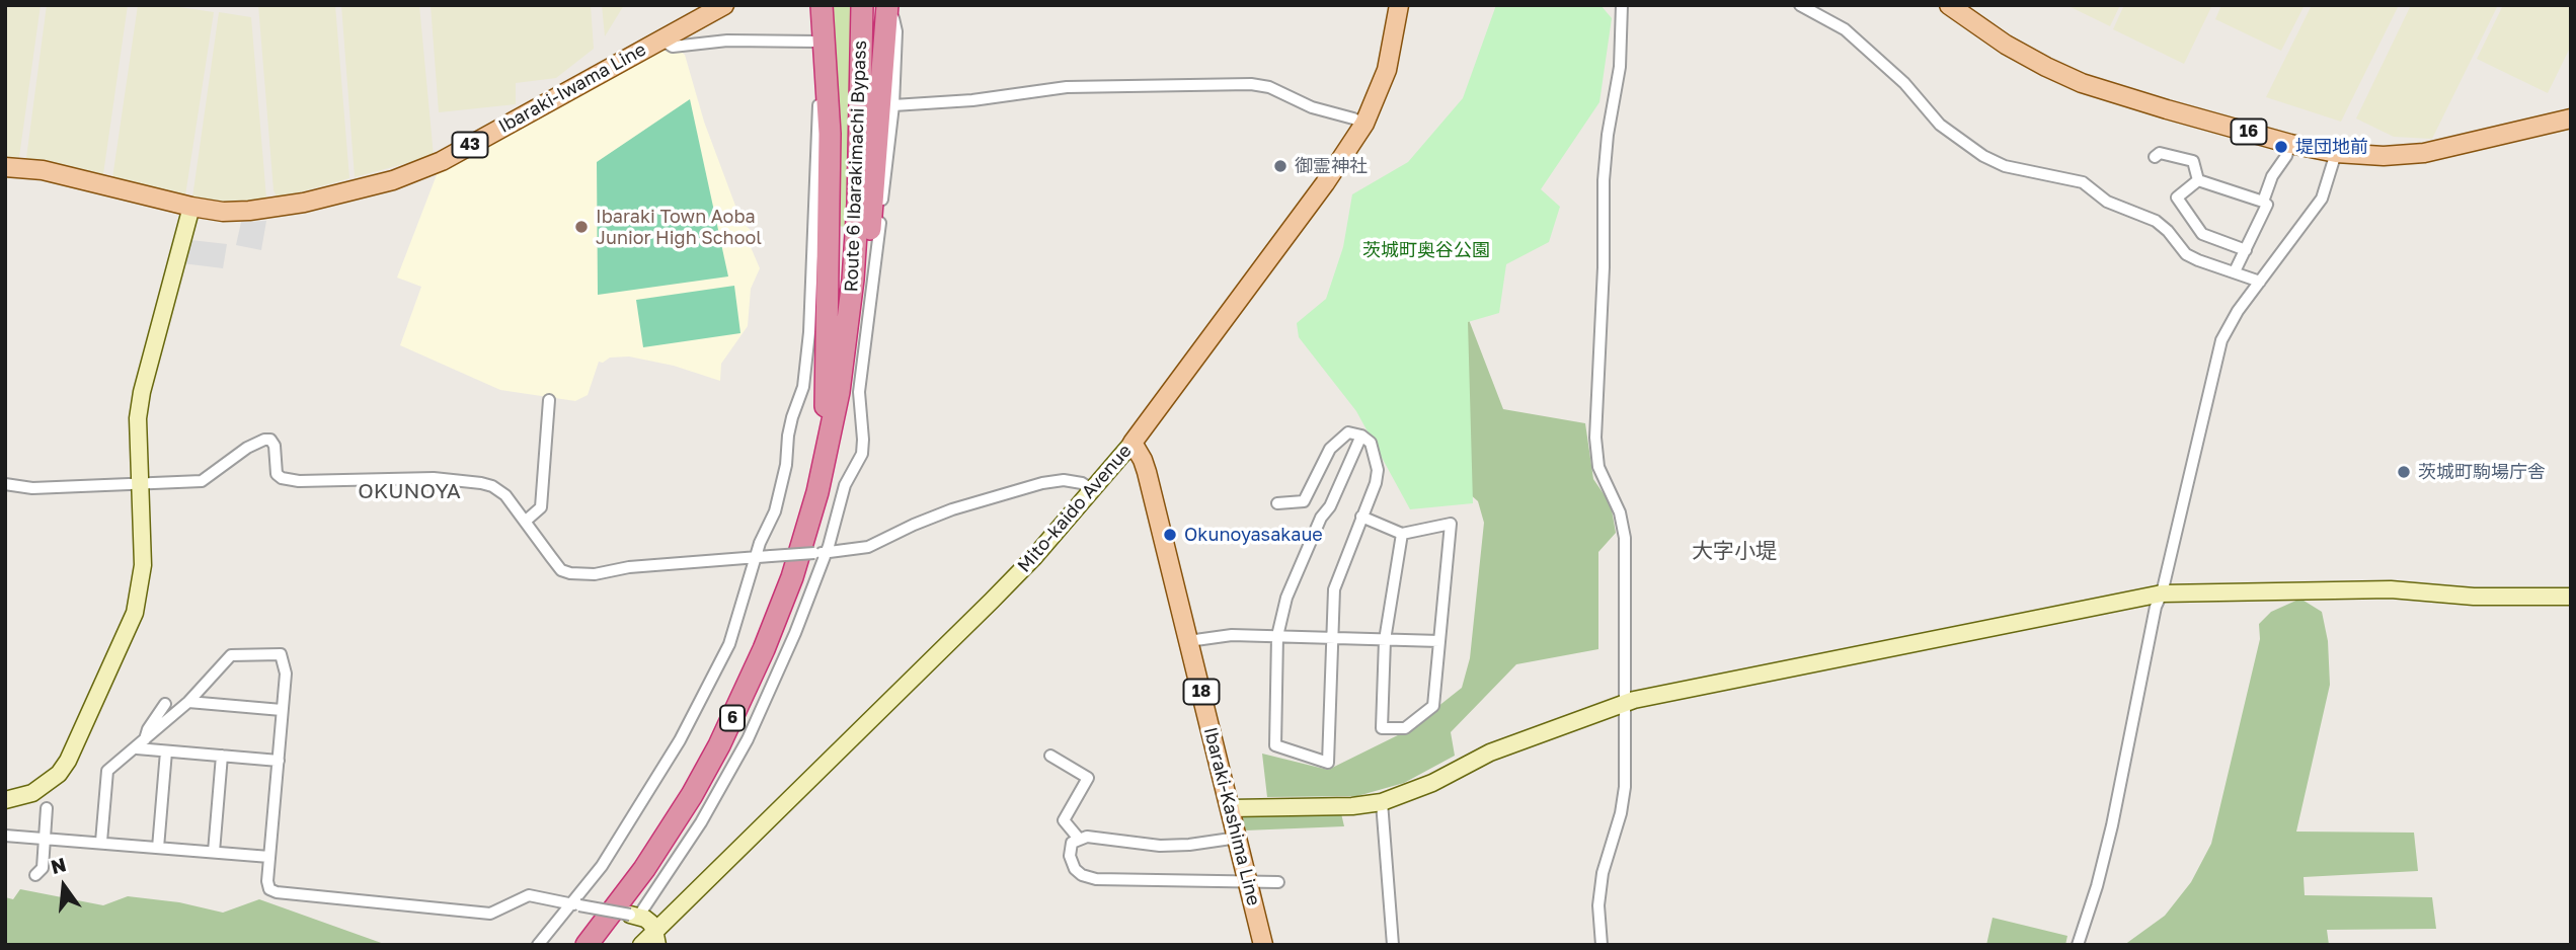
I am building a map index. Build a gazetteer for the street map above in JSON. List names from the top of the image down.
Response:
{
  "streets": {
    "highway": ["Route 6 Ibarakimachi Bypass", "6"],
    "main road": [
      "Ibaraki-Iwama Line",
      "16",
      "43",
      "Mito-kaido Avenue",
      "18",
      "Ibaraki-Kashima Line"
    ]
  },
  "crossings": [
    ["Mito-kaido Avenue", "Ibaraki-Kashima Line"]
  ],
  "districts": ["OKUNOYA", "大字小堤"],
  "parks": ["茨城町奥谷公園"],
  "places": [
    "堤団地前",
    "御霊神社",
    "Ibaraki Town Aoba Junior High School",
    "茨城町駒場庁舎",
    "Okunoyasakaue"
  ],
  "north": "top"
}
